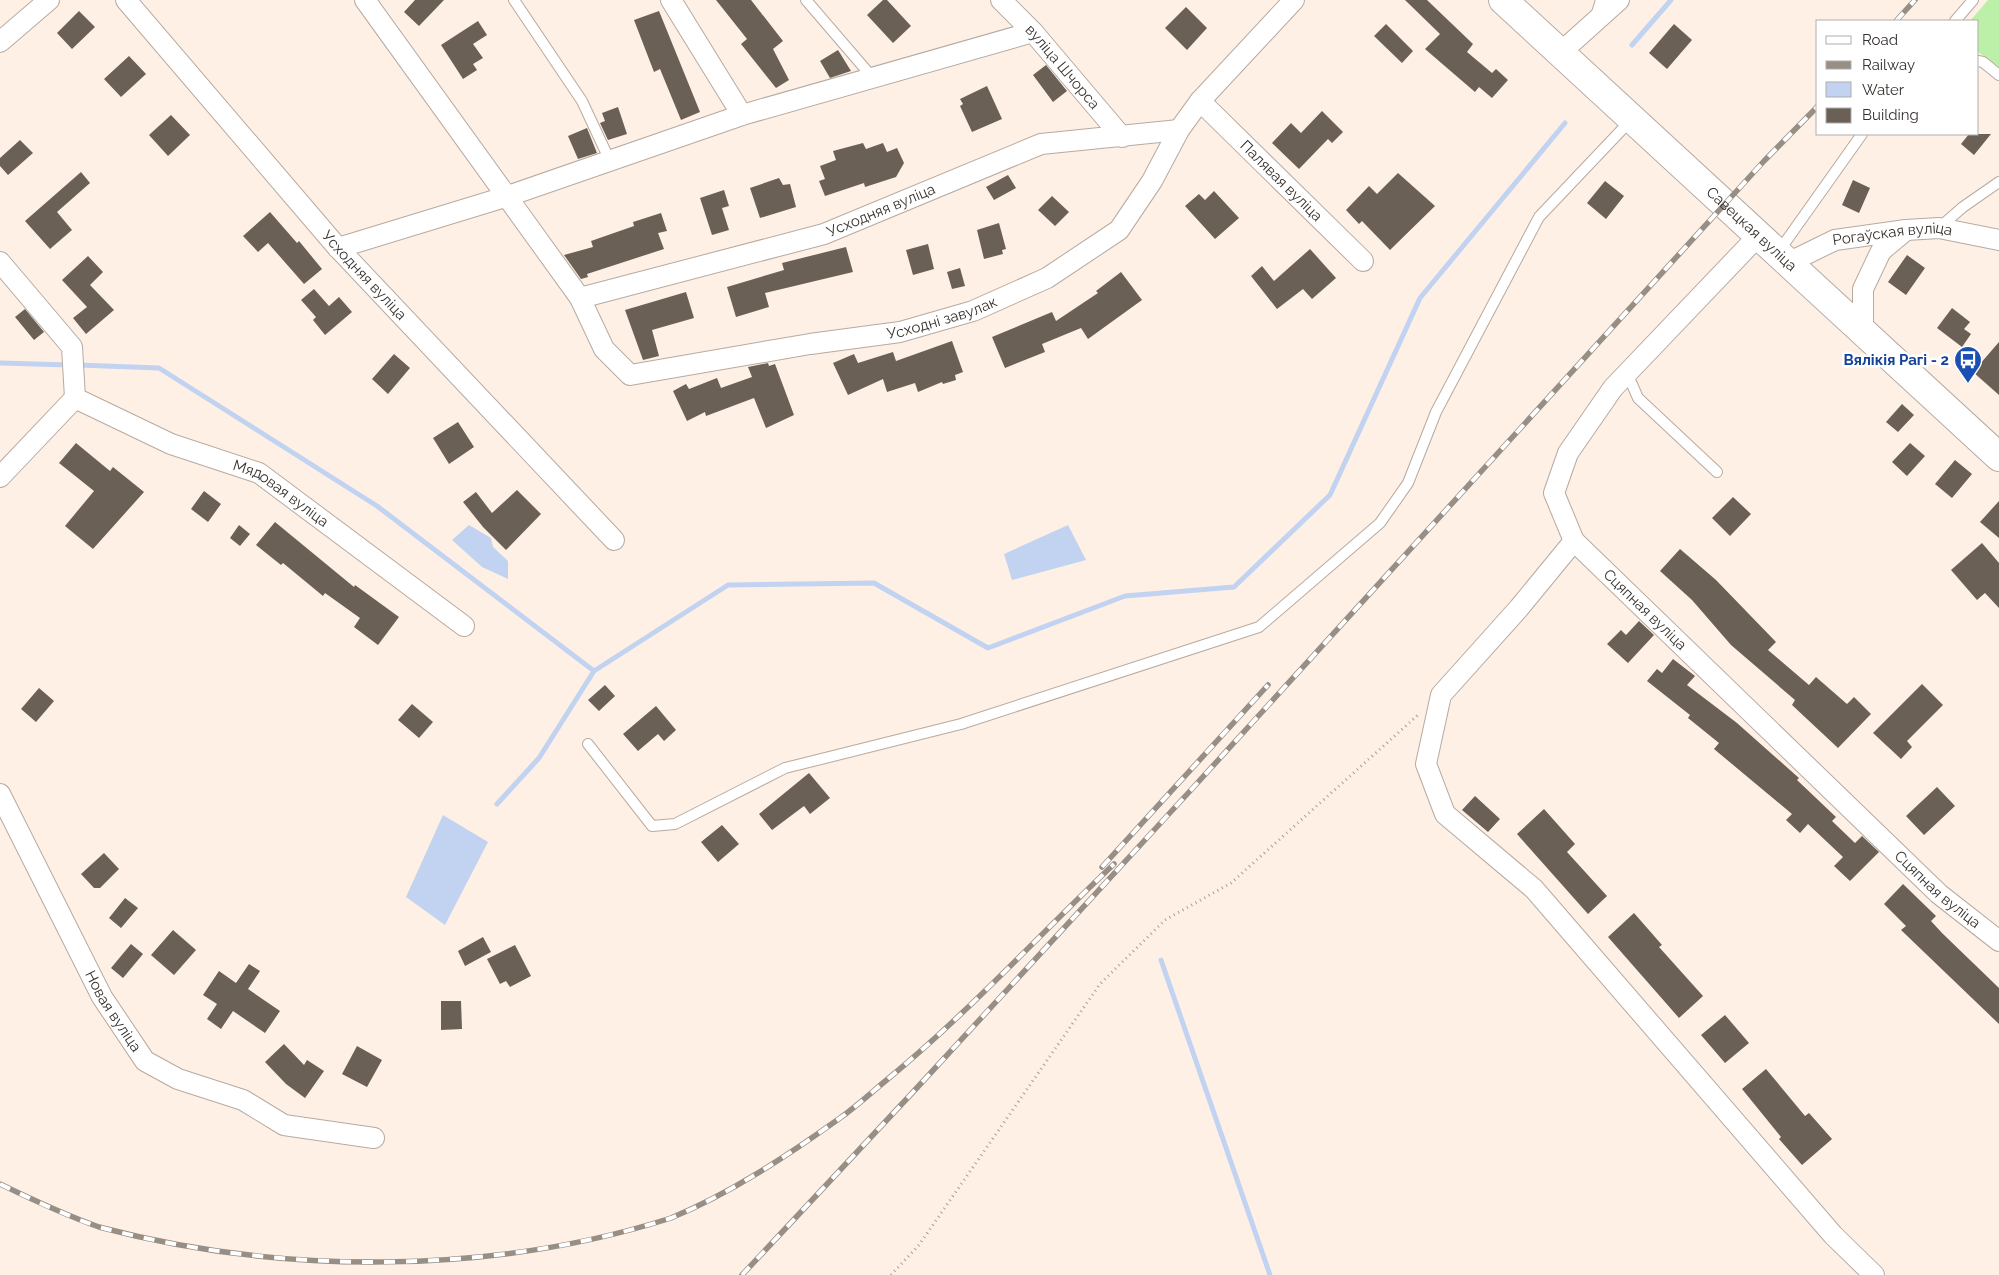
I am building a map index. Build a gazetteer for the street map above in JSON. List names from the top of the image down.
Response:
{
  "streets": {
    "main road": ["Савецкая вуліца"],
    "street": [
      "вуліца Шчорса",
      "Палявая вуліца",
      "Усходняя вуліца",
      "Рогаўская вуліца",
      "Усходні завулак",
      "Мядовая вуліца",
      "Сцяпная вуліца",
      "Новая вуліца"
    ]
  },
  "crossings": [
    ["вуліца Шчорса", "Усходняя вуліца"],
    ["Палявая вуліца", "Усходні завулак"],
    ["Усходняя вуліца", "Усходні завулак"],
    ["Савецкая вуліца", "Рогаўская вуліца"],
    ["Савецкая вуліца", "Сцяпная вуліца"],
    ["Рогаўская вуліца", "Сцяпная вуліца"]
  ],
  "places": {
    "bus stop": ["Вялікія Рагі - 2"]
  },
  "legend": [
    "Road",
    "Railway",
    "Water",
    "Building"
  ]
}
